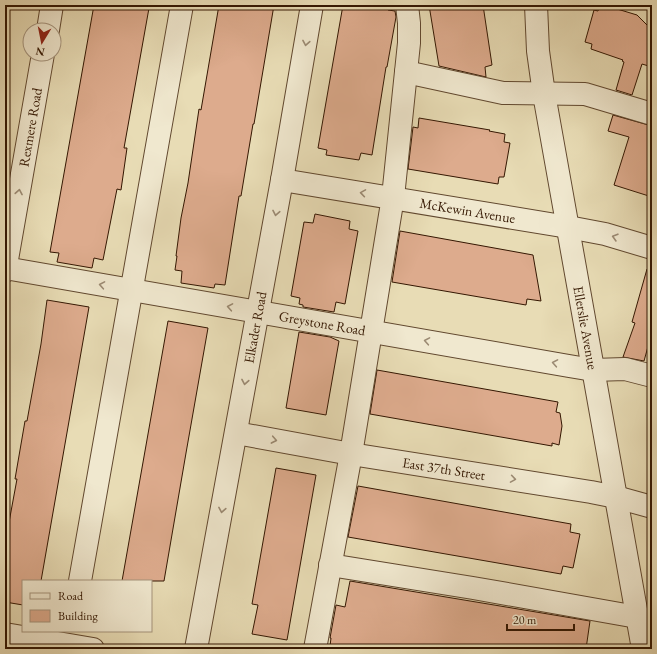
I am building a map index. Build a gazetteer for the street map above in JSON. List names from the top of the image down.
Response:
{
  "streets": {
    "street": [
      "Rexmere Road",
      "McKewin Avenue",
      "Greystone Road",
      "Elkader Road",
      "Ellerslie Avenue",
      "East 37th Street"
    ]
  },
  "crossings": [
    ["Rexmere Road", "Greystone Road"],
    ["McKewin Avenue", "Elkader Road"],
    ["McKewin Avenue", "Ellerslie Avenue"],
    ["Greystone Road", "Elkader Road"],
    ["Greystone Road", "Ellerslie Avenue"],
    ["Elkader Road", "East 37th Street"],
    ["Ellerslie Avenue", "East 37th Street"]
  ],
  "one_way": ["Greystone Road"],
  "legend": ["Road", "Building"],
  "scale_bar": "20 m",
  "north": "bottom"
}
